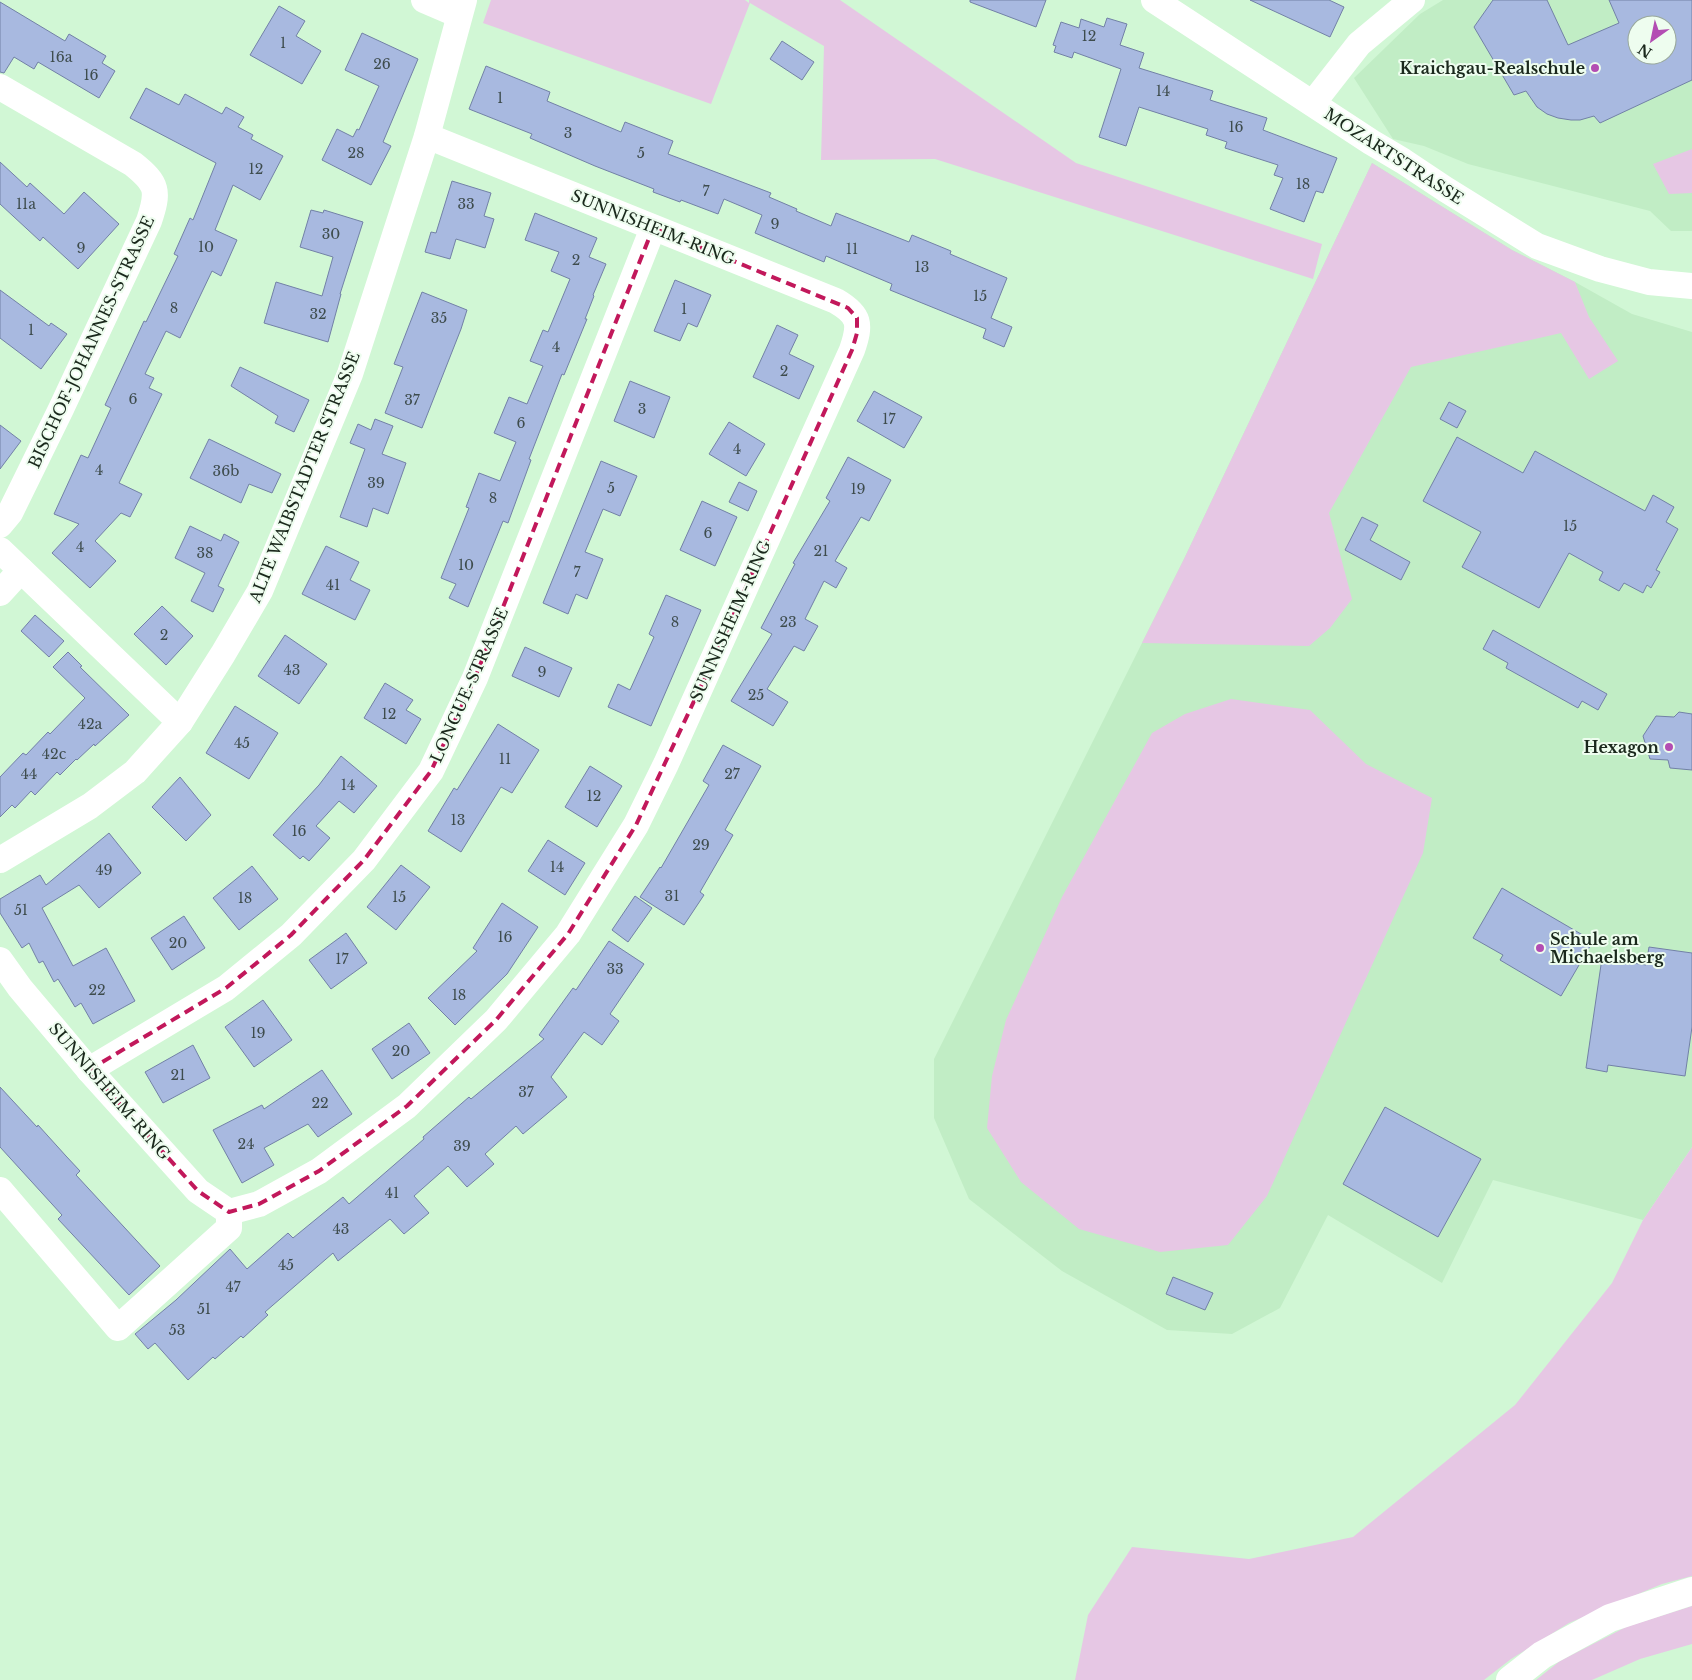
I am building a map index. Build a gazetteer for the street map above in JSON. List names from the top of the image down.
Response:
{
  "streets": {
    "street": [
      "MOZARTSTRASSE",
      "SUNNISHEIM-RING",
      "BISCHOF-JOHANNES-STRASSE",
      "ALTE WAIBSTADTER STRASSE",
      "LONGUE-STRASSE"
    ]
  },
  "crossings": [
    ["SUNNISHEIM-RING", "ALTE WAIBSTADTER STRASSE"],
    ["SUNNISHEIM-RING", "LONGUE-STRASSE"]
  ],
  "places": ["Kraichgau-Realschule", "Hexagon", "Schule am Michaelsberg"],
  "house_numbers": [
    "12",
    "1",
    "16a",
    "26",
    "16",
    "14",
    "1",
    "16",
    "3",
    "28",
    "5",
    "12",
    "18",
    "7",
    "11a",
    "33",
    "9",
    "30",
    "10",
    "9",
    "11",
    "2",
    "13",
    "15",
    "8",
    "1",
    "32",
    "35",
    "1",
    "4",
    "2",
    "6",
    "37",
    "3",
    "17",
    "6",
    "4",
    "4",
    "36b",
    "39",
    "5",
    "19",
    "8",
    "15",
    "6",
    "4",
    "21",
    "38",
    "10",
    "7",
    "41",
    "8",
    "23",
    "2",
    "43",
    "9",
    "25",
    "12",
    "42a",
    "45",
    "42c",
    "11",
    "44",
    "27",
    "14",
    "12",
    "13",
    "16",
    "29",
    "14",
    "49",
    "31",
    "15",
    "18",
    "51",
    "16",
    "20",
    "17",
    "33",
    "22",
    "18",
    "19",
    "20",
    "21",
    "37",
    "22",
    "24",
    "39",
    "41",
    "43",
    "45",
    "47",
    "51",
    "53"
  ],
  "north": "bottom left"
}
